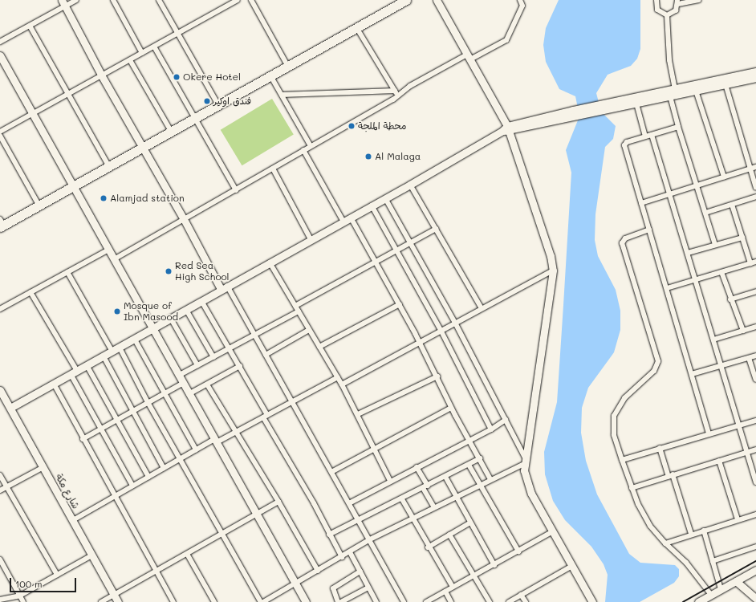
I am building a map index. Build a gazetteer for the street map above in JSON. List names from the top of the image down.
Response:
{
  "streets": {
    "street": ["شارع مكة"]
  },
  "places": [
    "Okere Hotel",
    "فندق اوكير",
    "محطة الملجة",
    "Al Malaga",
    "Alamjad station",
    "Red Sea High School",
    "Mosque of Ibn Masood"
  ],
  "scale_bar": "100 m"
}
